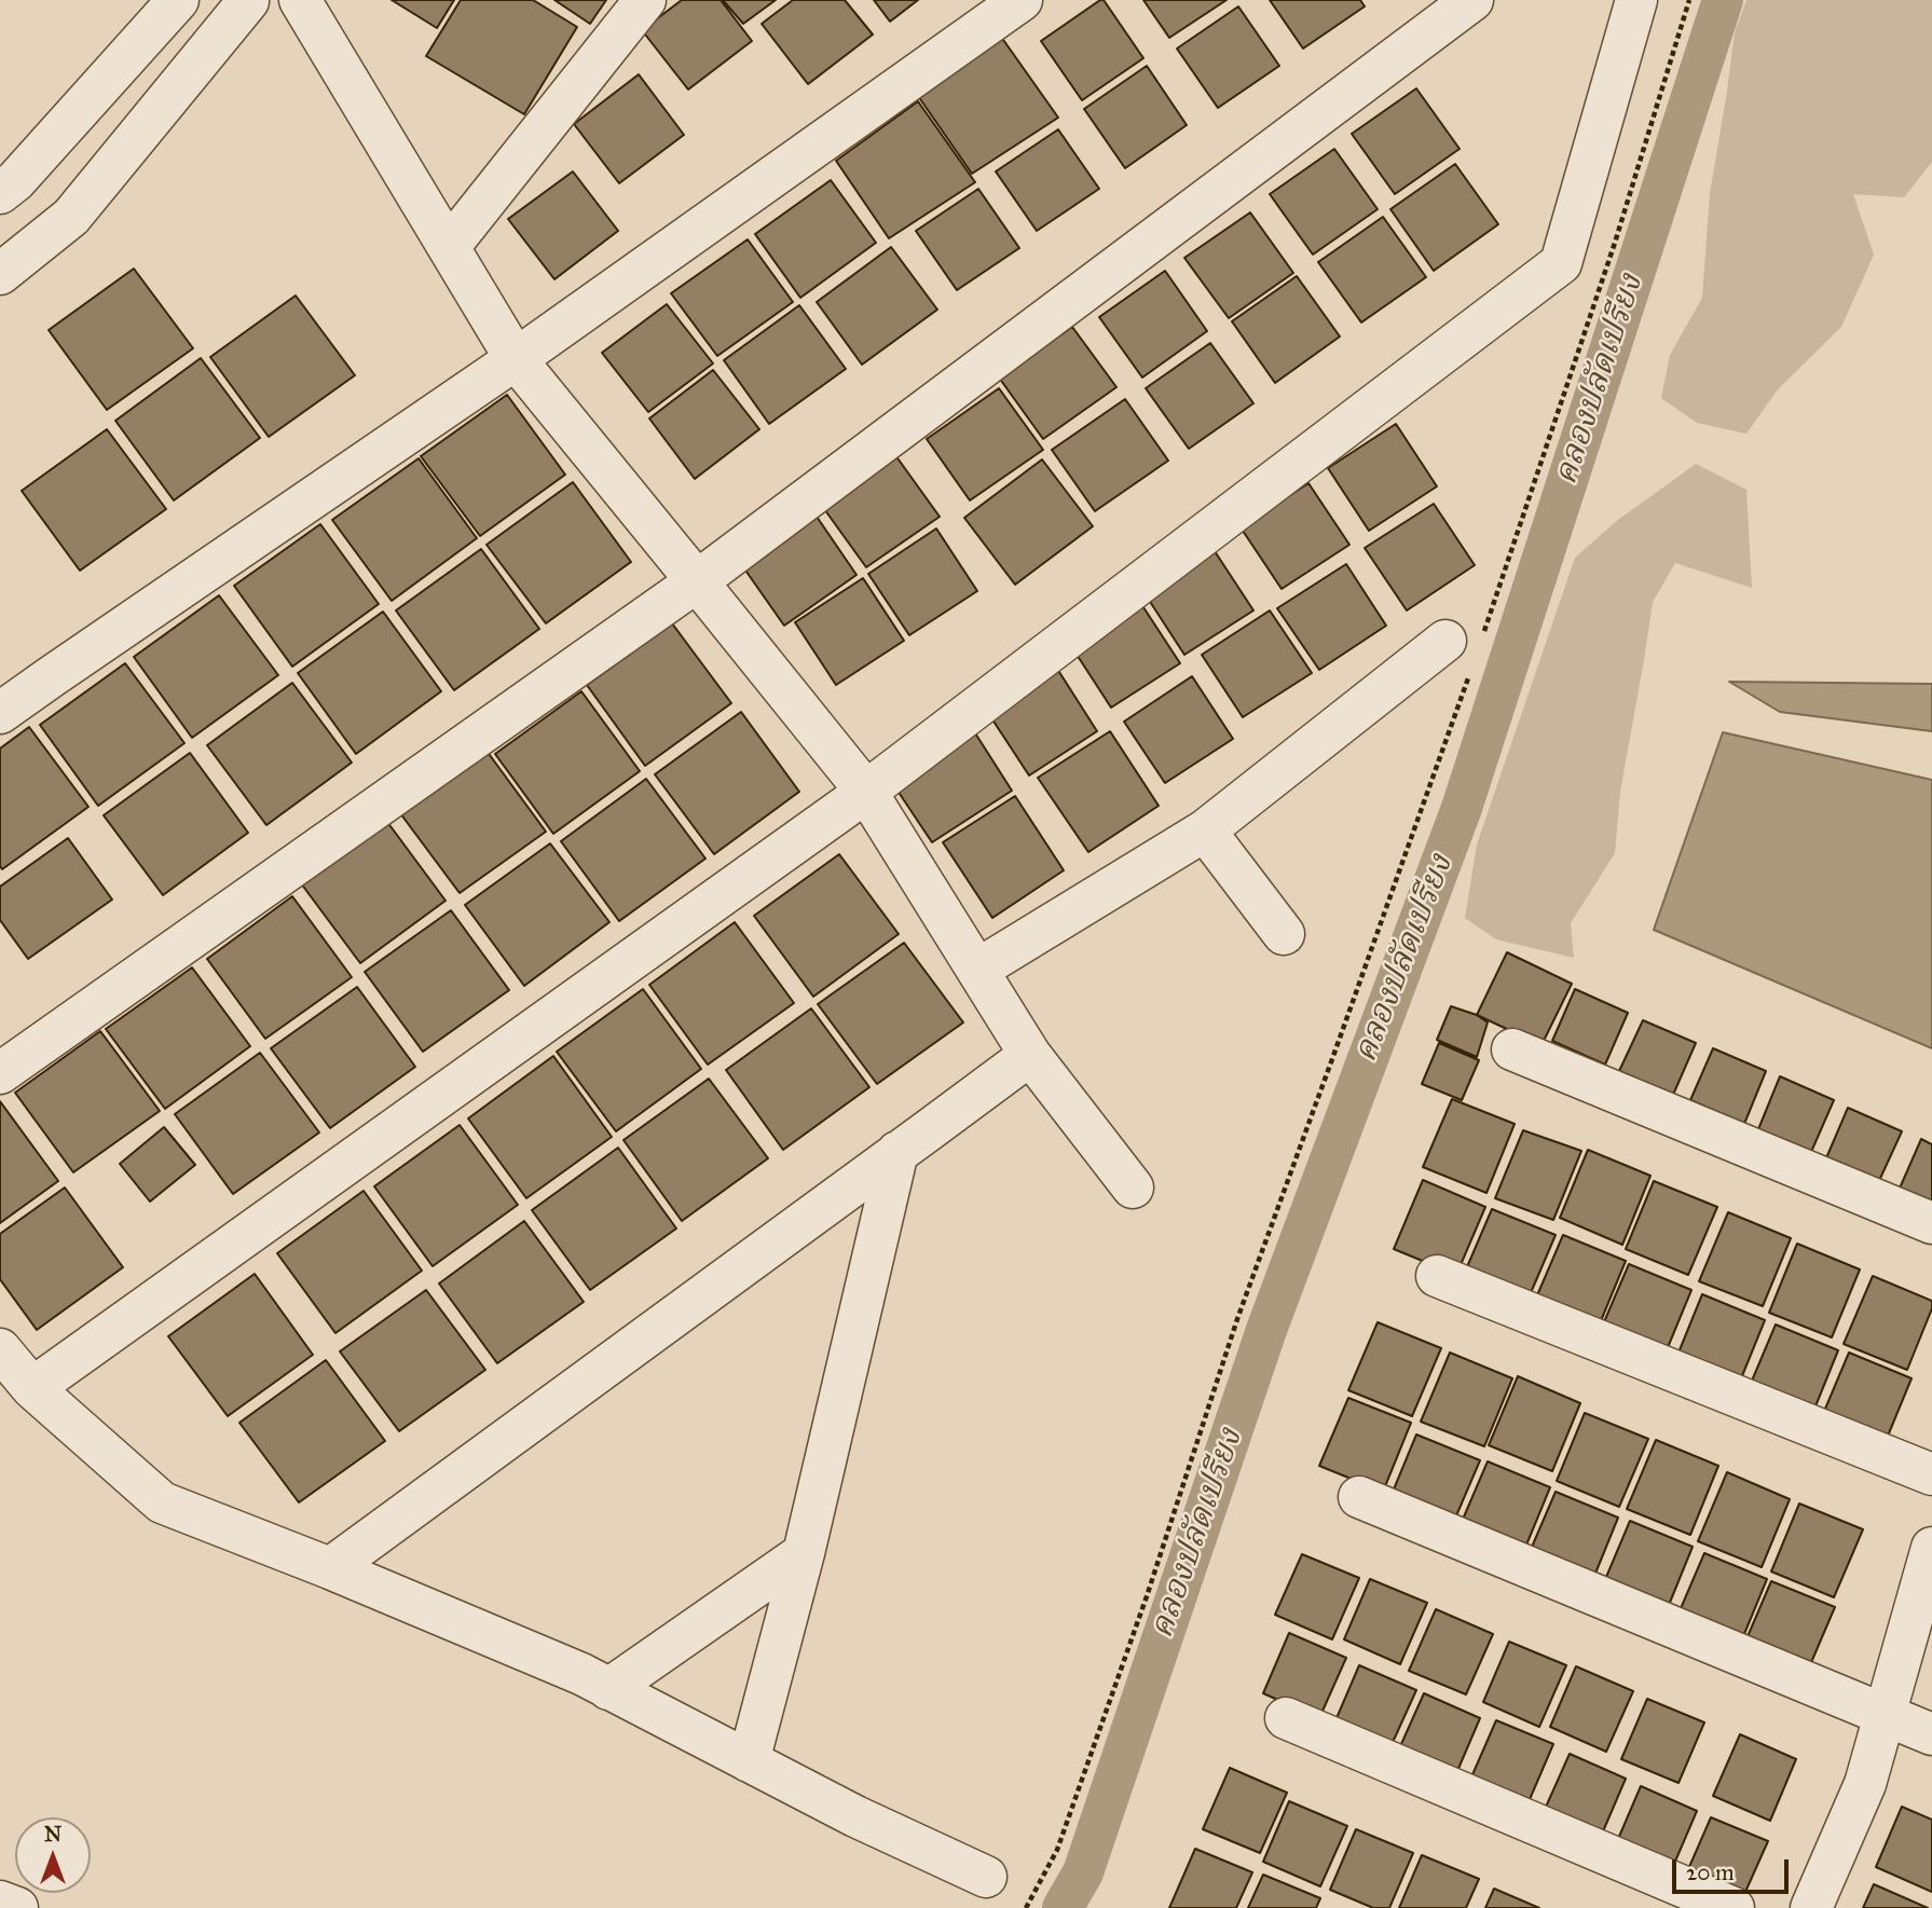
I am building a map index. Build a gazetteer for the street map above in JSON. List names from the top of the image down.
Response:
{
  "water": ["คลองปลัดเปรียง"],
  "scale_bar": "20 m",
  "north": "top"
}
